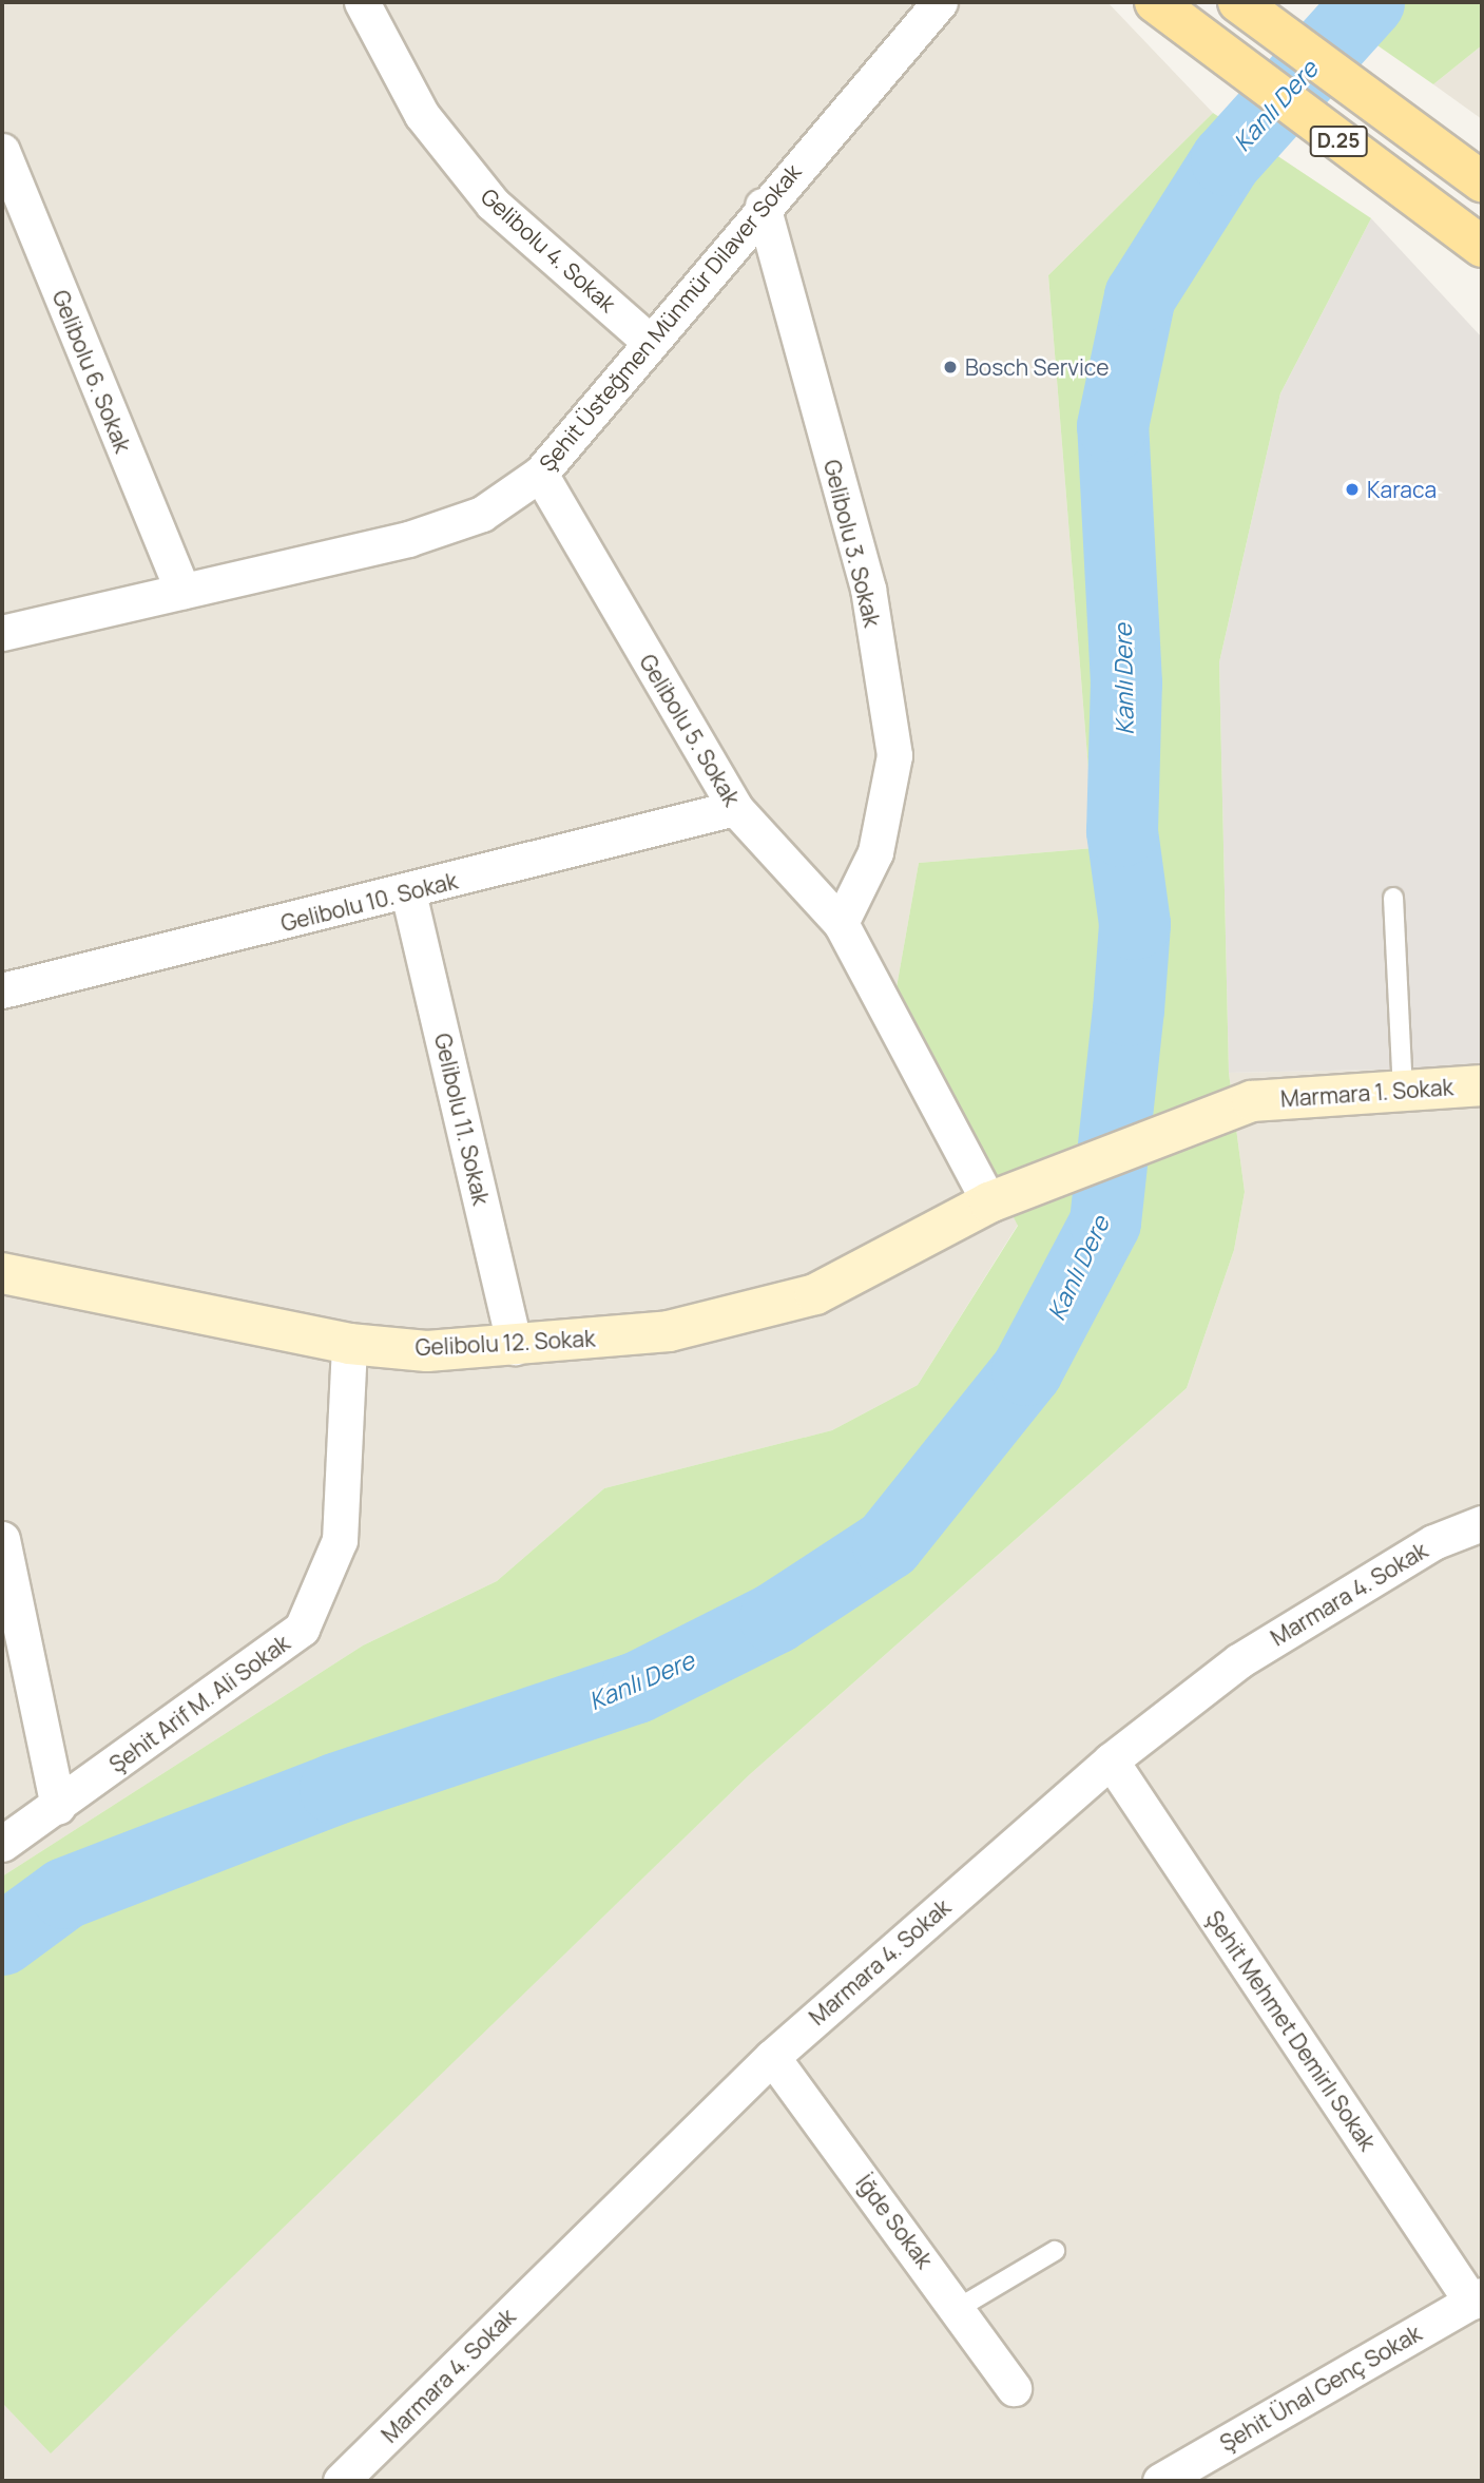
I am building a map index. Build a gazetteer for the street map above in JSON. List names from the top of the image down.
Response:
{
  "streets": {
    "main road": ["D.25"],
    "street": [
      "Gelibolu 4. Sokak",
      "Şehit Üsteğmen Münmür Dilaver Sokak",
      "Gelibolu 6. Sokak",
      "Gelibolu 3. Sokak",
      "Gelibolu 5. Sokak",
      "Gelibolu 10. Sokak",
      "Marmara 1. Sokak",
      "Gelibolu 11. Sokak",
      "Gelibolu 12. Sokak",
      "Marmara 4. Sokak",
      "Şehit Arif M. Ali Sokak",
      "Şehit Mehmet Demirlı Sokak",
      "İğde Sokak",
      "Şehit Ünal Genç Sokak"
    ]
  },
  "crossings": [
    ["Gelibolu 4. Sokak", "Şehit Üsteğmen Münmür Dilaver Sokak"],
    ["Şehit Üsteğmen Münmür Dilaver Sokak", "Gelibolu 6. Sokak"],
    ["Şehit Üsteğmen Münmür Dilaver Sokak", "Gelibolu 3. Sokak"],
    ["Şehit Üsteğmen Münmür Dilaver Sokak", "Gelibolu 5. Sokak"],
    ["Gelibolu 3. Sokak", "Gelibolu 5. Sokak"],
    ["Gelibolu 5. Sokak", "Gelibolu 10. Sokak"],
    ["Gelibolu 5. Sokak", "Marmara 1. Sokak"],
    ["Gelibolu 5. Sokak", "Gelibolu 12. Sokak"],
    ["Gelibolu 10. Sokak", "Gelibolu 11. Sokak"],
    ["Marmara 1. Sokak", "Gelibolu 12. Sokak"],
    ["Gelibolu 11. Sokak", "Gelibolu 12. Sokak"],
    ["Gelibolu 12. Sokak", "Şehit Arif M. Ali Sokak"],
    ["Marmara 4. Sokak", "Şehit Mehmet Demirlı Sokak"],
    ["Marmara 4. Sokak", "İğde Sokak"],
    ["Şehit Mehmet Demirlı Sokak", "Şehit Ünal Genç Sokak"]
  ],
  "water": ["Kanlı Dere"],
  "places": ["Bosch Service", "Karaca"]
}
